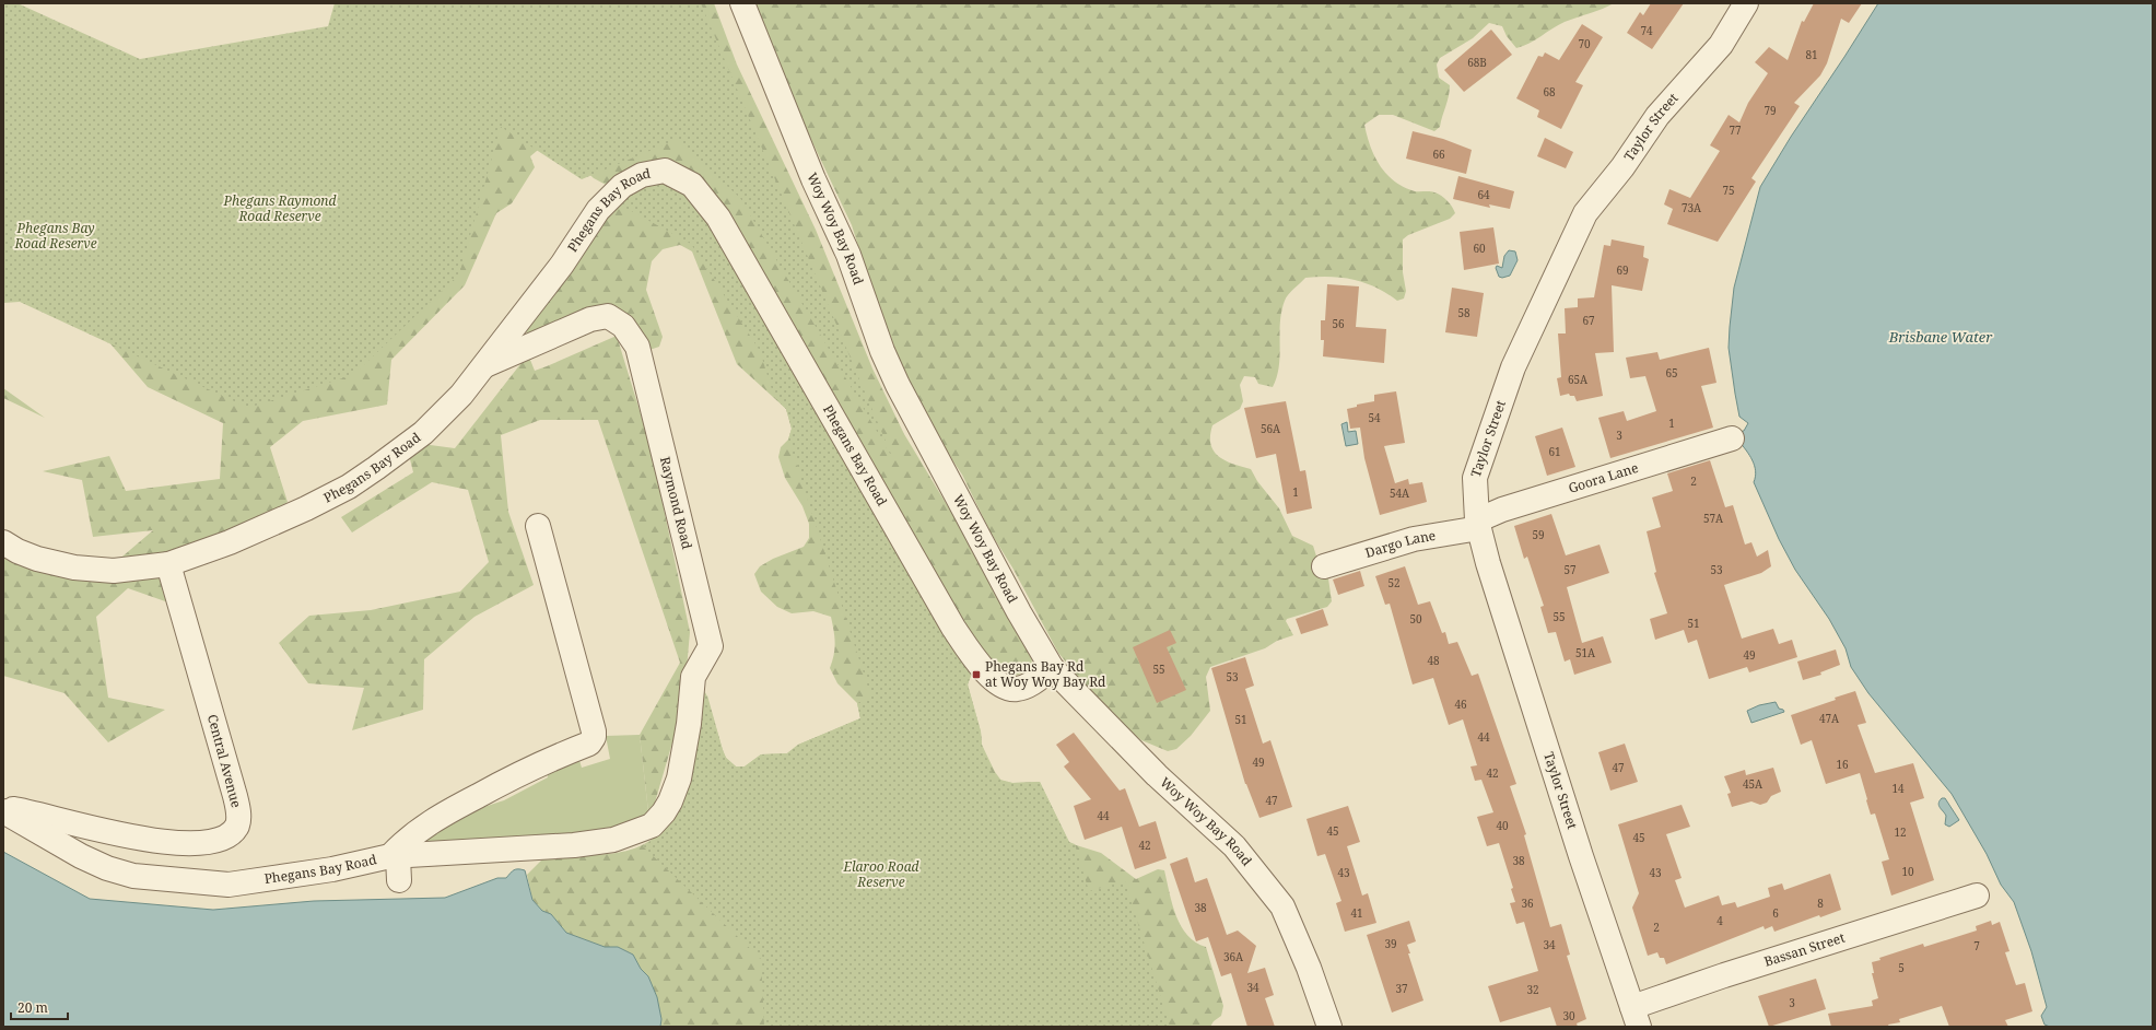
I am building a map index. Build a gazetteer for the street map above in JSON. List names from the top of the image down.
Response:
{
  "streets": {
    "street": [
      "Taylor Street",
      "Phegans Bay Road",
      "Woy Woy Bay Road",
      "Goora Lane",
      "Raymond Road",
      "Dargo Lane",
      "Central Avenue",
      "Bassan Street"
    ]
  },
  "crossings": [
    ["Taylor Street", "Goora Lane"],
    ["Taylor Street", "Dargo Lane"],
    ["Taylor Street", "Bassan Street"],
    ["Phegans Bay Road", "Woy Woy Bay Road"],
    ["Phegans Bay Road", "Raymond Road"],
    ["Phegans Bay Road", "Central Avenue"],
    ["Goora Lane", "Dargo Lane"]
  ],
  "water": ["Brisbane Water"],
  "parks": ["Phegans Raymond Road Reserve", "Phegans Bay Road Reserve", "Elaroo Road Reserve"],
  "places": {
    "transit": ["Phegans Bay Rd at Woy Woy Bay Rd"]
  },
  "house_numbers": [
    "74",
    "70",
    "81",
    "68B",
    "68",
    "79",
    "77",
    "66",
    "75",
    "64",
    "73A",
    "60",
    "69",
    "58",
    "67",
    "56",
    "65",
    "65A",
    "54",
    "1",
    "56A",
    "3",
    "61",
    "2",
    "1",
    "54A",
    "57A",
    "59",
    "57",
    "53",
    "52",
    "55",
    "50",
    "51",
    "51A",
    "49",
    "48",
    "55",
    "53",
    "46",
    "47A",
    "51",
    "44",
    "49",
    "16",
    "47",
    "42",
    "45A",
    "14",
    "47",
    "44",
    "40",
    "45",
    "12",
    "45",
    "42",
    "38",
    "10",
    "43",
    "43",
    "36",
    "8",
    "38",
    "41",
    "6",
    "4",
    "2",
    "39",
    "34",
    "7",
    "36A",
    "5",
    "34",
    "37",
    "32",
    "3",
    "30"
  ],
  "scale_bar": "20 m"
}
